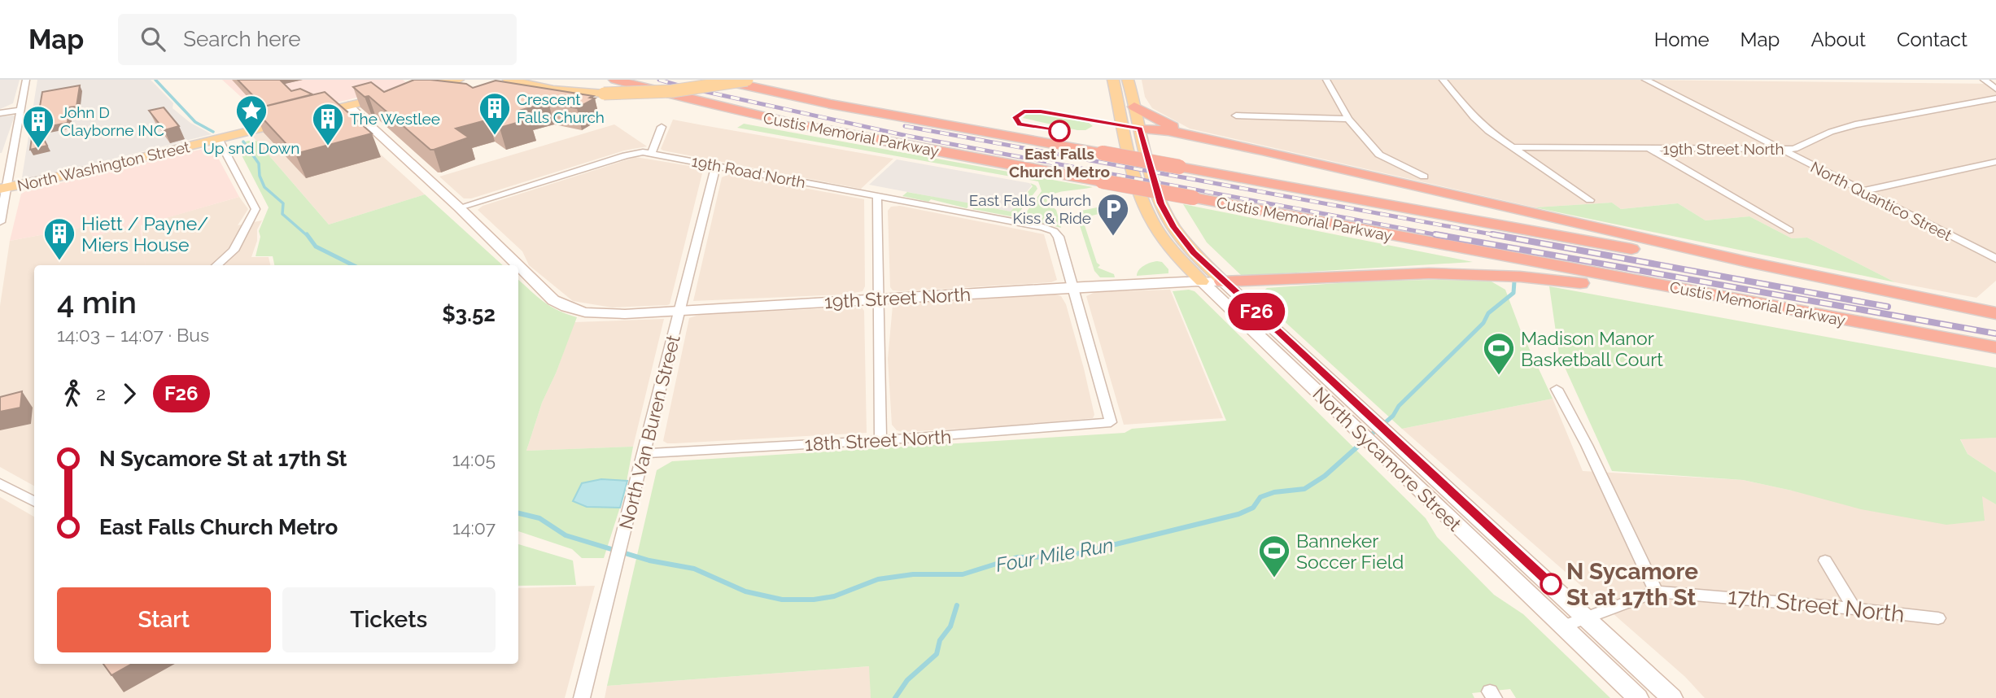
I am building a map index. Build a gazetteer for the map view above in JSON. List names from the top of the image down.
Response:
{
  "streets": {
    "highway": ["Custis Memorial Parkway"],
    "main road": ["North Washington Street", "North Sycamore Street"],
    "street": [
      "19th Street North",
      "19th Road North",
      "North Quantico Street",
      "North Van Buren Street",
      "18th Street North",
      "17th Street North"
    ]
  },
  "crossings": [
    ["19th Street North", "19th Road North"],
    ["19th Street North", "North Quantico Street"],
    ["19th Street North", "North Van Buren Street"],
    ["19th Street North", "18th Street North"],
    ["19th Street North", "North Sycamore Street"],
    ["19th Road North", "North Van Buren Street"],
    ["19th Road North", "18th Street North"],
    ["North Van Buren Street", "18th Street North"],
    ["North Sycamore Street", "17th Street North"]
  ],
  "water": ["Four Mile Run"],
  "places": {
    "other": ["East Falls Church Metro", "N Sycamore St at 17th St"],
    "building": [
      "Crescent Falls Church",
      "The Westlee",
      "John D Clayborne INC",
      "Hiett / Payne/ Miers House"
    ],
    "place": ["Up snd Down"],
    "parking": ["East Falls Church Kiss & Ride"],
    "sports": ["Madison Manor Basketball Court", "Banneker Soccer Field"]
  },
  "lines": ["bus line F26"],
  "page": {
    "header": "Map",
    "search": "Search here",
    "nav": [
      "Home",
      "Map",
      "About",
      "Contact"
    ],
    "on_map": "F26",
    "heading": ["4 min", "14:03 – 14:07 · Bus", "$3.52"],
    "legs": ["2", "F26"],
    "list": [
      {
        "name": "N Sycamore St at 17th St",
        "value": "14:05"
      },
      {
        "name": "East Falls Church Metro",
        "value": "14:07"
      }
    ],
    "buttons": ["Start", "Tickets"]
  }
}
